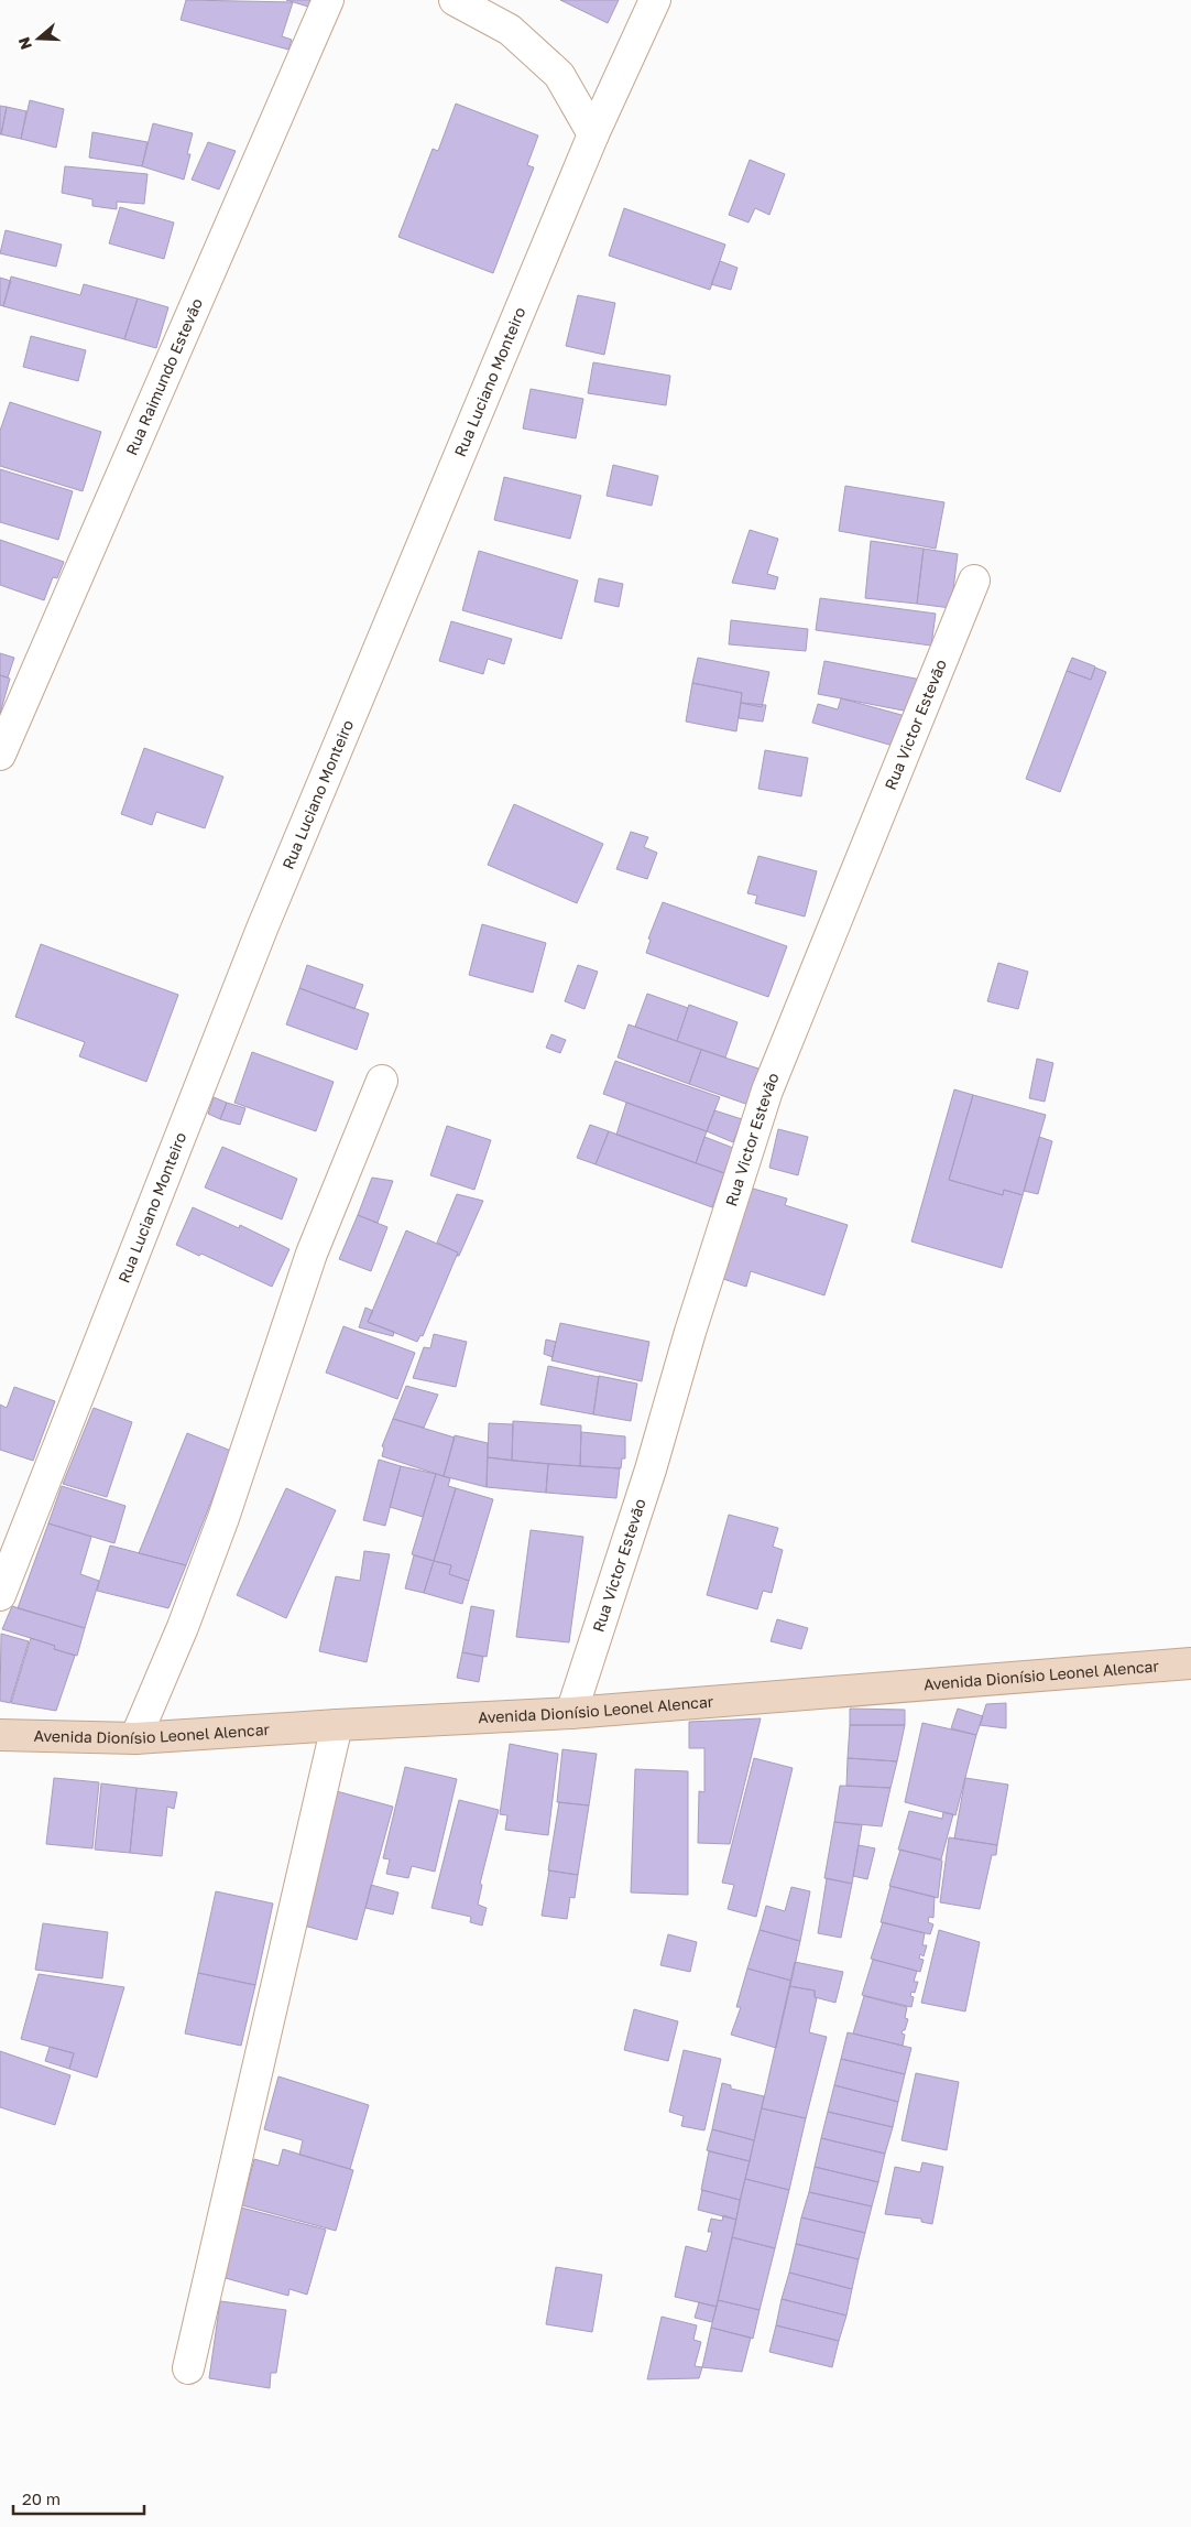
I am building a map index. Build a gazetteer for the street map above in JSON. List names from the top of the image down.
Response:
{
  "streets": {
    "street": [
      "Rua Raimundo Estevão",
      "Rua Luciano Monteiro",
      "Rua Victor Estevão",
      "Avenida Dionísio Leonel Alencar"
    ]
  },
  "crossings": [
    ["Rua Victor Estevão", "Avenida Dionísio Leonel Alencar"]
  ],
  "scale_bar": "20 m",
  "north": "left"
}
